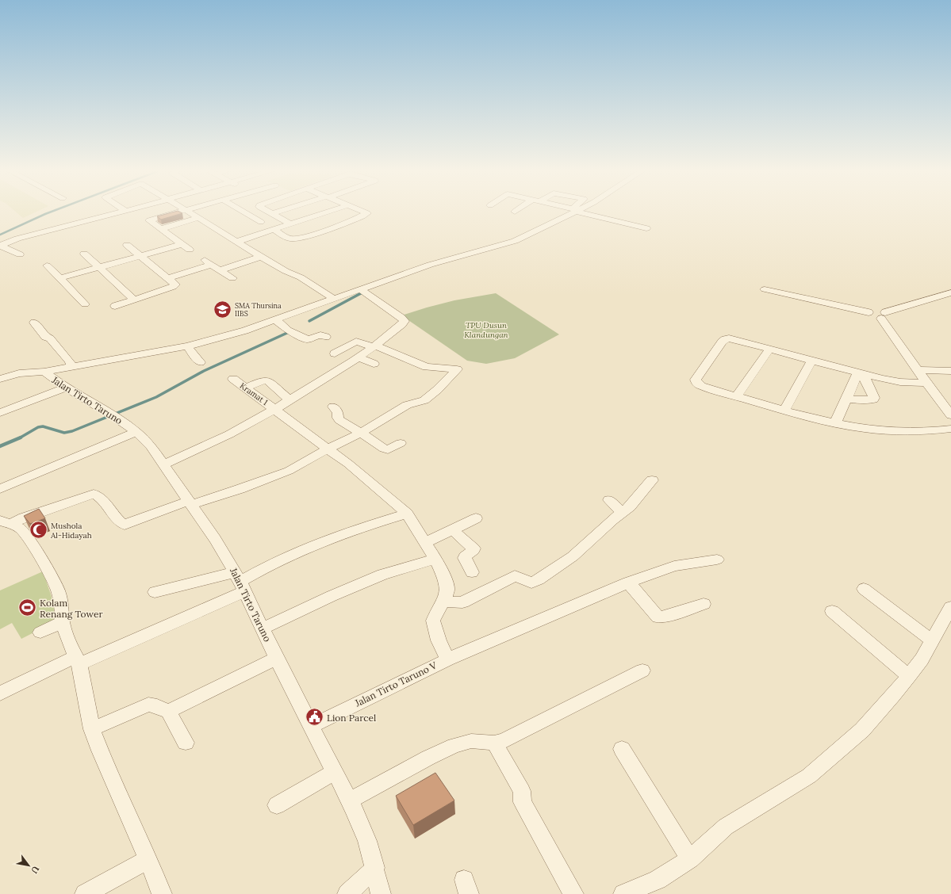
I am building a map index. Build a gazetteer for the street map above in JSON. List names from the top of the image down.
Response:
{
  "streets": {
    "street": ["Kramat 1", "Jalan Tirto Taruno", "Jalan Tirto Taruno V"]
  },
  "crossings": [
    ["Jalan Tirto Taruno", "Jalan Tirto Taruno V"]
  ],
  "parks": ["TPU Dusun Klandungan"],
  "places": {
    "school or university": ["SMA Thursina IIBS"],
    "mosque": ["Mushola Al-Hidayah"],
    "sports": ["Kolam Renang Tower"],
    "public building": ["Lion Parcel"]
  },
  "north": "bottom right"
}
